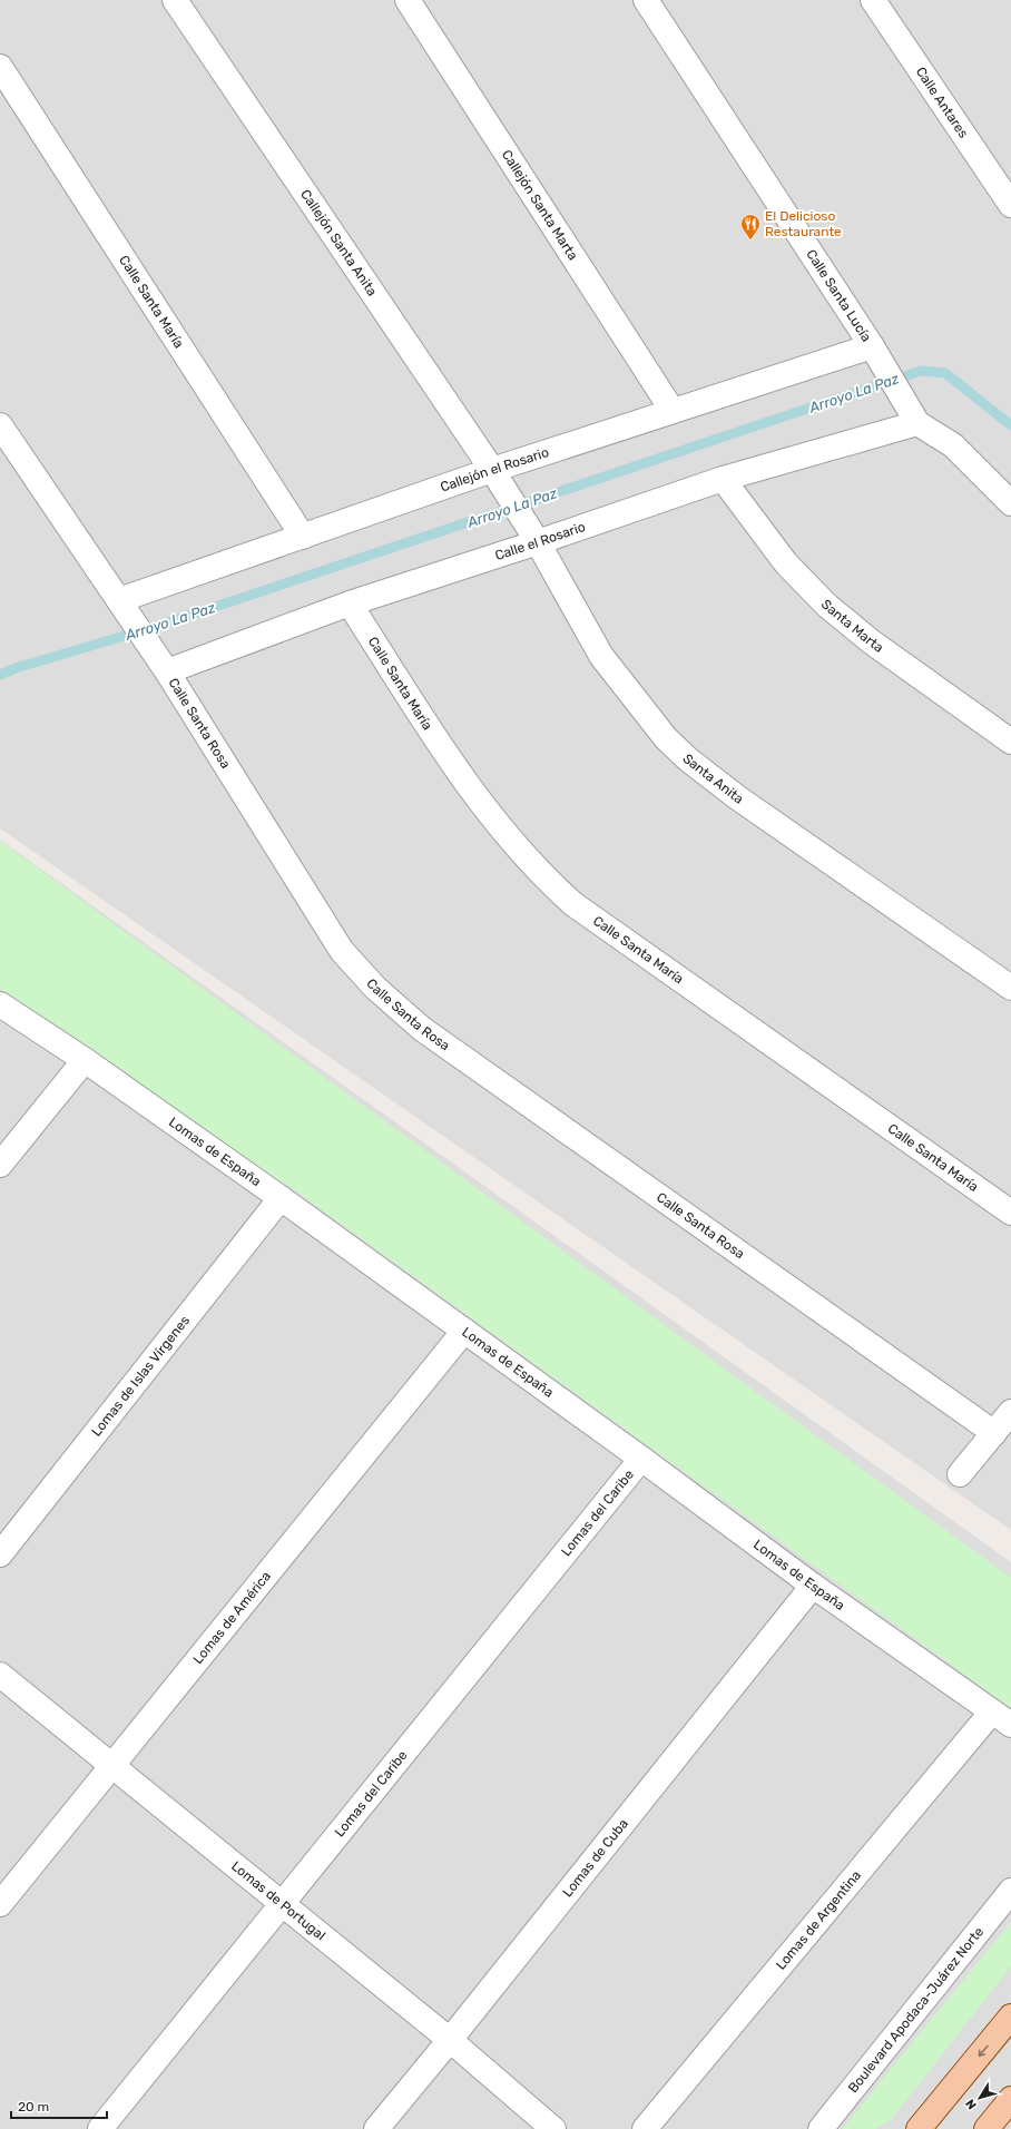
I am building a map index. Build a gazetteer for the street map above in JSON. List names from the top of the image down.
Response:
{
  "streets": {
    "street": [
      "Calle Antares",
      "Callejón Santa Marta",
      "Callejón Santa Anita",
      "Calle Santa Lucía",
      "Calle Santa María",
      "Callejón el Rosario",
      "Calle el Rosario",
      "Santa Marta",
      "Calle Santa Rosa",
      "Santa Anita",
      "Lomas de España",
      "Lomas de Islas Vírgenes",
      "Lomas del Caribe",
      "Lomas de América",
      "Lomas de Cuba",
      "Lomas de Portugal",
      "Lomas de Argentina",
      "Boulevard Apodaca-Juárez Norte"
    ]
  },
  "crossings": [
    ["Callejón Santa Marta", "Callejón el Rosario"],
    ["Callejón Santa Anita", "Callejón el Rosario"],
    ["Callejón Santa Anita", "Santa Anita"],
    ["Calle Santa Lucía", "Callejón el Rosario"],
    ["Calle Santa Lucía", "Calle el Rosario"],
    ["Calle Santa María", "Callejón el Rosario"],
    ["Calle Santa María", "Calle el Rosario"],
    ["Callejón el Rosario", "Calle Santa Rosa"],
    ["Callejón el Rosario", "Santa Anita"],
    ["Calle el Rosario", "Santa Marta"],
    ["Calle el Rosario", "Calle Santa Rosa"],
    ["Calle el Rosario", "Santa Anita"],
    ["Lomas de España", "Lomas de Islas Vírgenes"],
    ["Lomas de España", "Lomas del Caribe"],
    ["Lomas de España", "Lomas de América"],
    ["Lomas de España", "Lomas de Cuba"],
    ["Lomas de España", "Lomas de Argentina"],
    ["Lomas del Caribe", "Lomas de Portugal"],
    ["Lomas de América", "Lomas de Portugal"],
    ["Lomas de Cuba", "Lomas de Portugal"]
  ],
  "water": ["Arroyo La Paz"],
  "places": {
    "restaurant": ["El Delicioso Restaurante"]
  },
  "scale_bar": "20 m",
  "north": "bottom left"
}
